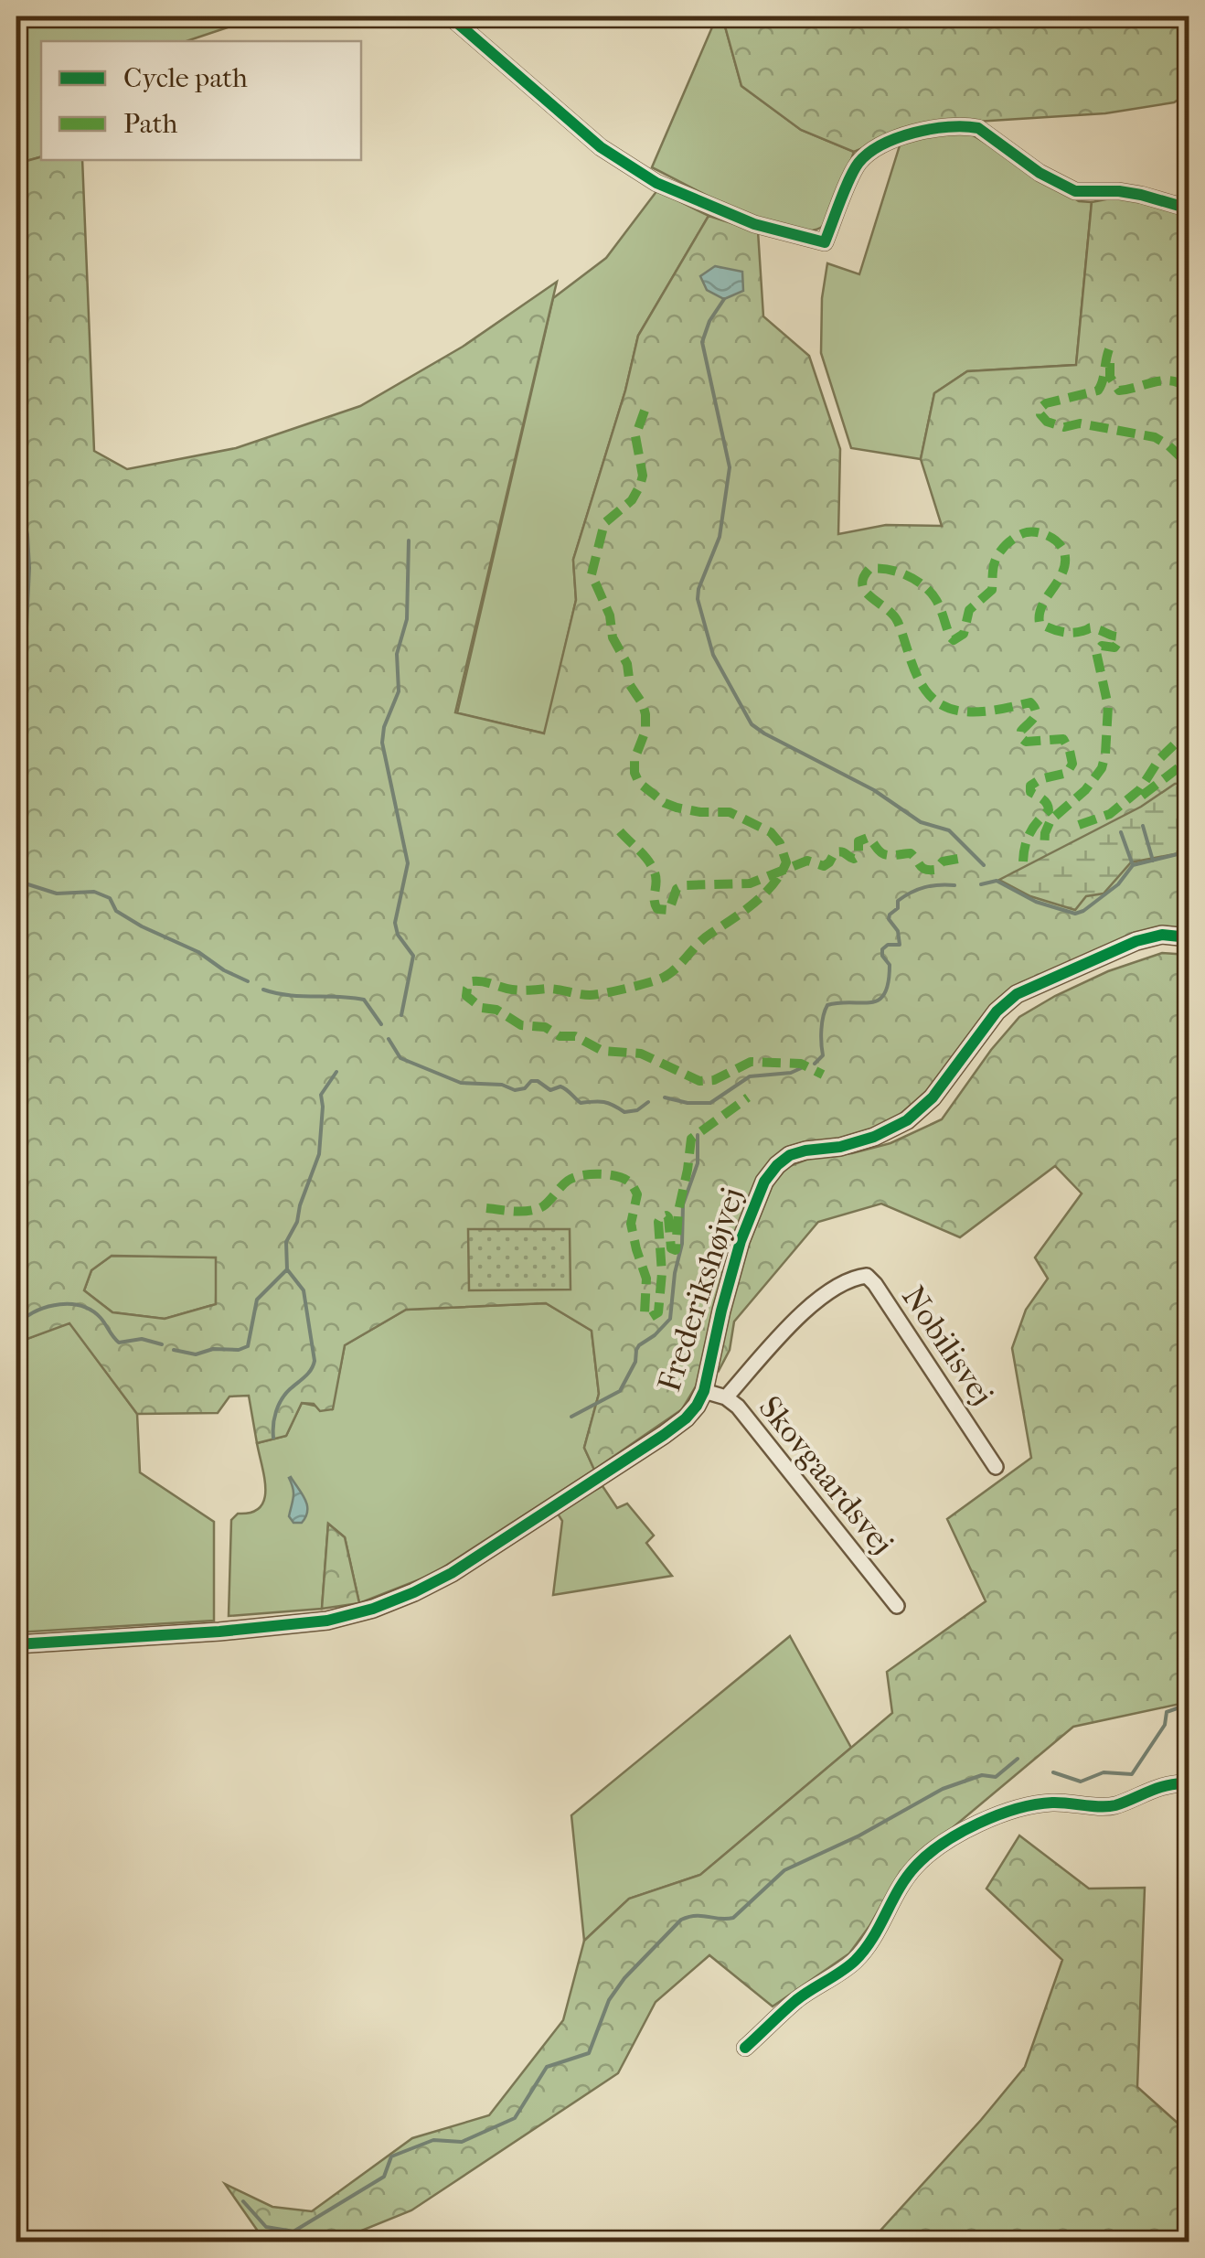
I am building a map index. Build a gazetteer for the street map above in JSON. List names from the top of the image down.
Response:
{
  "streets": {
    "street": ["Frederikshøjvej", "Nobilisvej", "Skovgaardsvej"]
  },
  "crossings": [
    ["Frederikshøjvej", "Skovgaardsvej"],
    ["Nobilisvej", "Skovgaardsvej"]
  ],
  "legend": ["Cycle path", "Path"]
}
